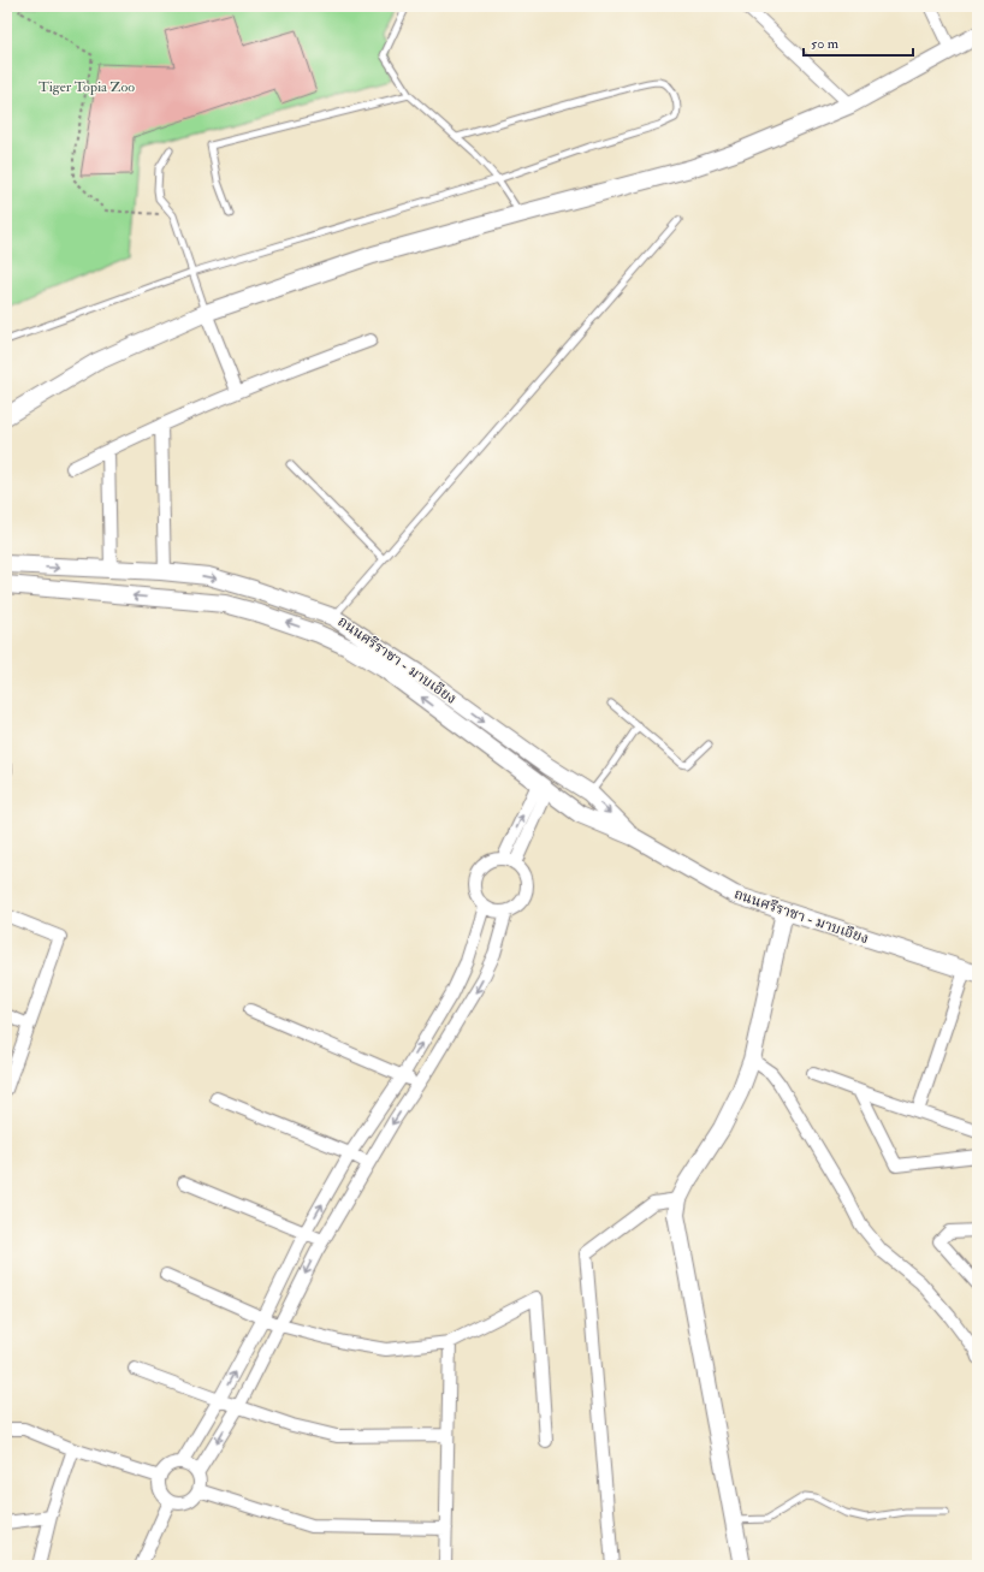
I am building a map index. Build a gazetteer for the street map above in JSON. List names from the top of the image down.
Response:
{
  "streets": {
    "main road": ["ถนนศรีราชา - มาบเอียง"]
  },
  "parks": ["Tiger Topia Zoo"],
  "scale_bar": "50 m"
}
